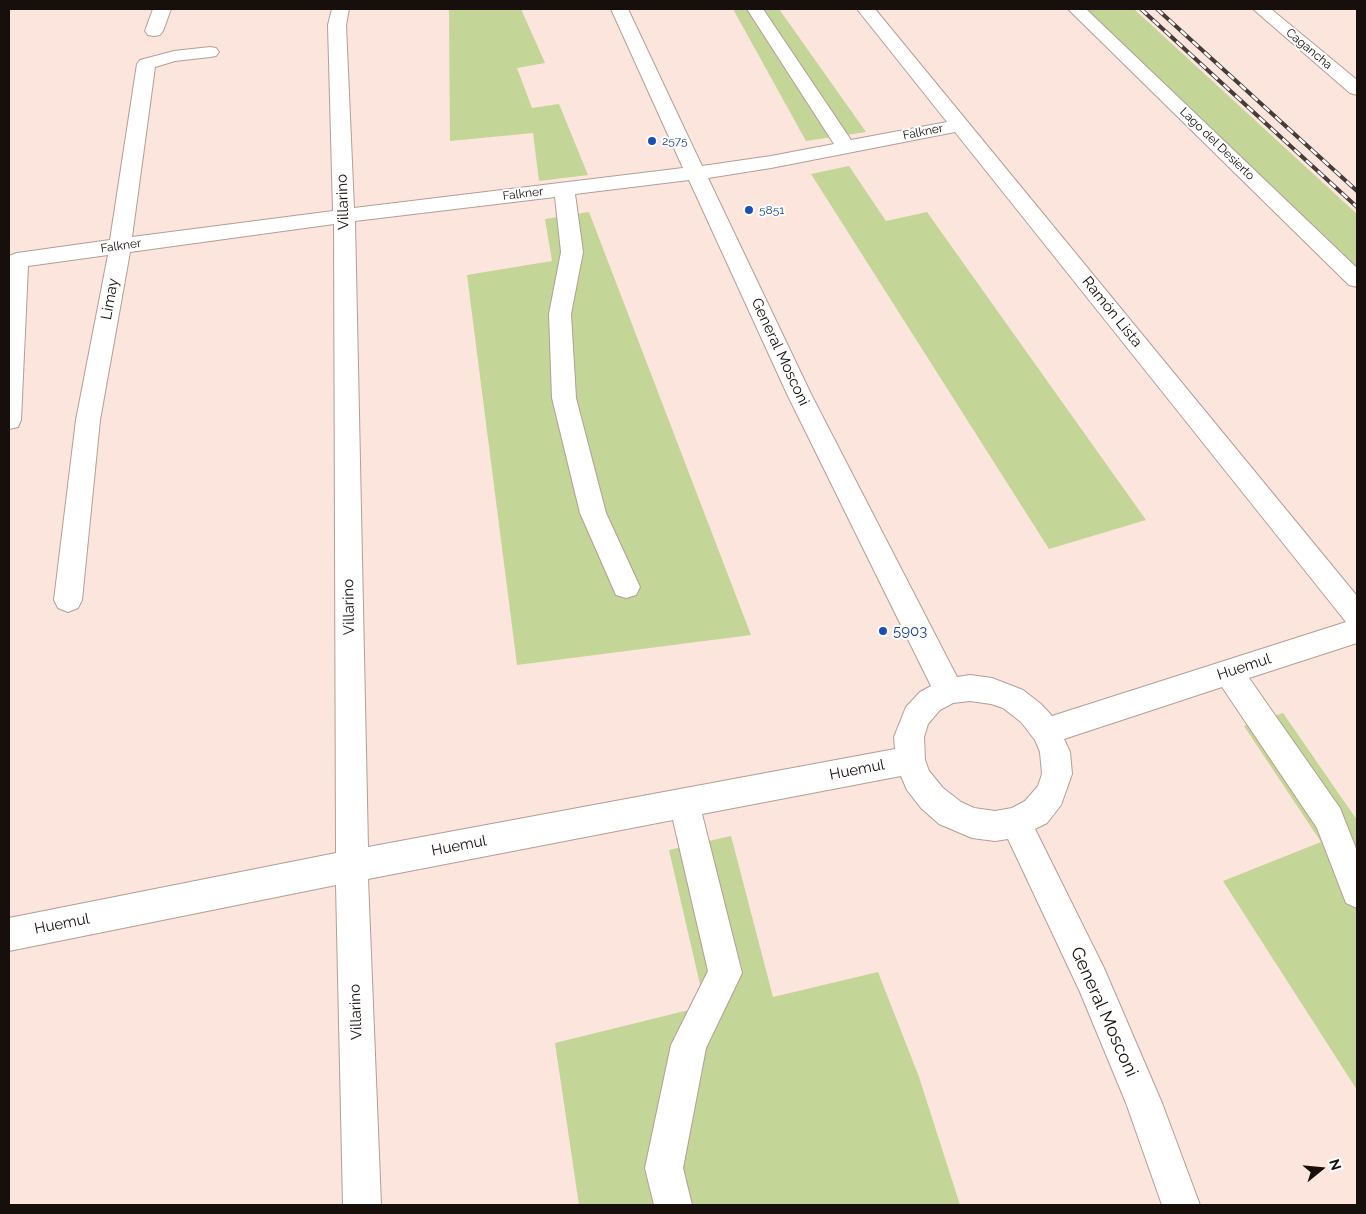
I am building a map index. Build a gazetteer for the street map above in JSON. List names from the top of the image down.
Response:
{
  "streets": {
    "street": [
      "Cagancha",
      "Falkner",
      "Lago del Desierto",
      "Villarino",
      "Limay",
      "Ramón Lista",
      "General Mosconi",
      "Huemul"
    ]
  },
  "crossings": [
    ["Falkner", "Villarino"],
    ["Falkner", "Limay"],
    ["Falkner", "Ramón Lista"],
    ["Falkner", "General Mosconi"],
    ["Villarino", "Huemul"],
    ["General Mosconi", "Huemul"]
  ],
  "places": ["2575", "5851", "5903"],
  "north": "right"
}
